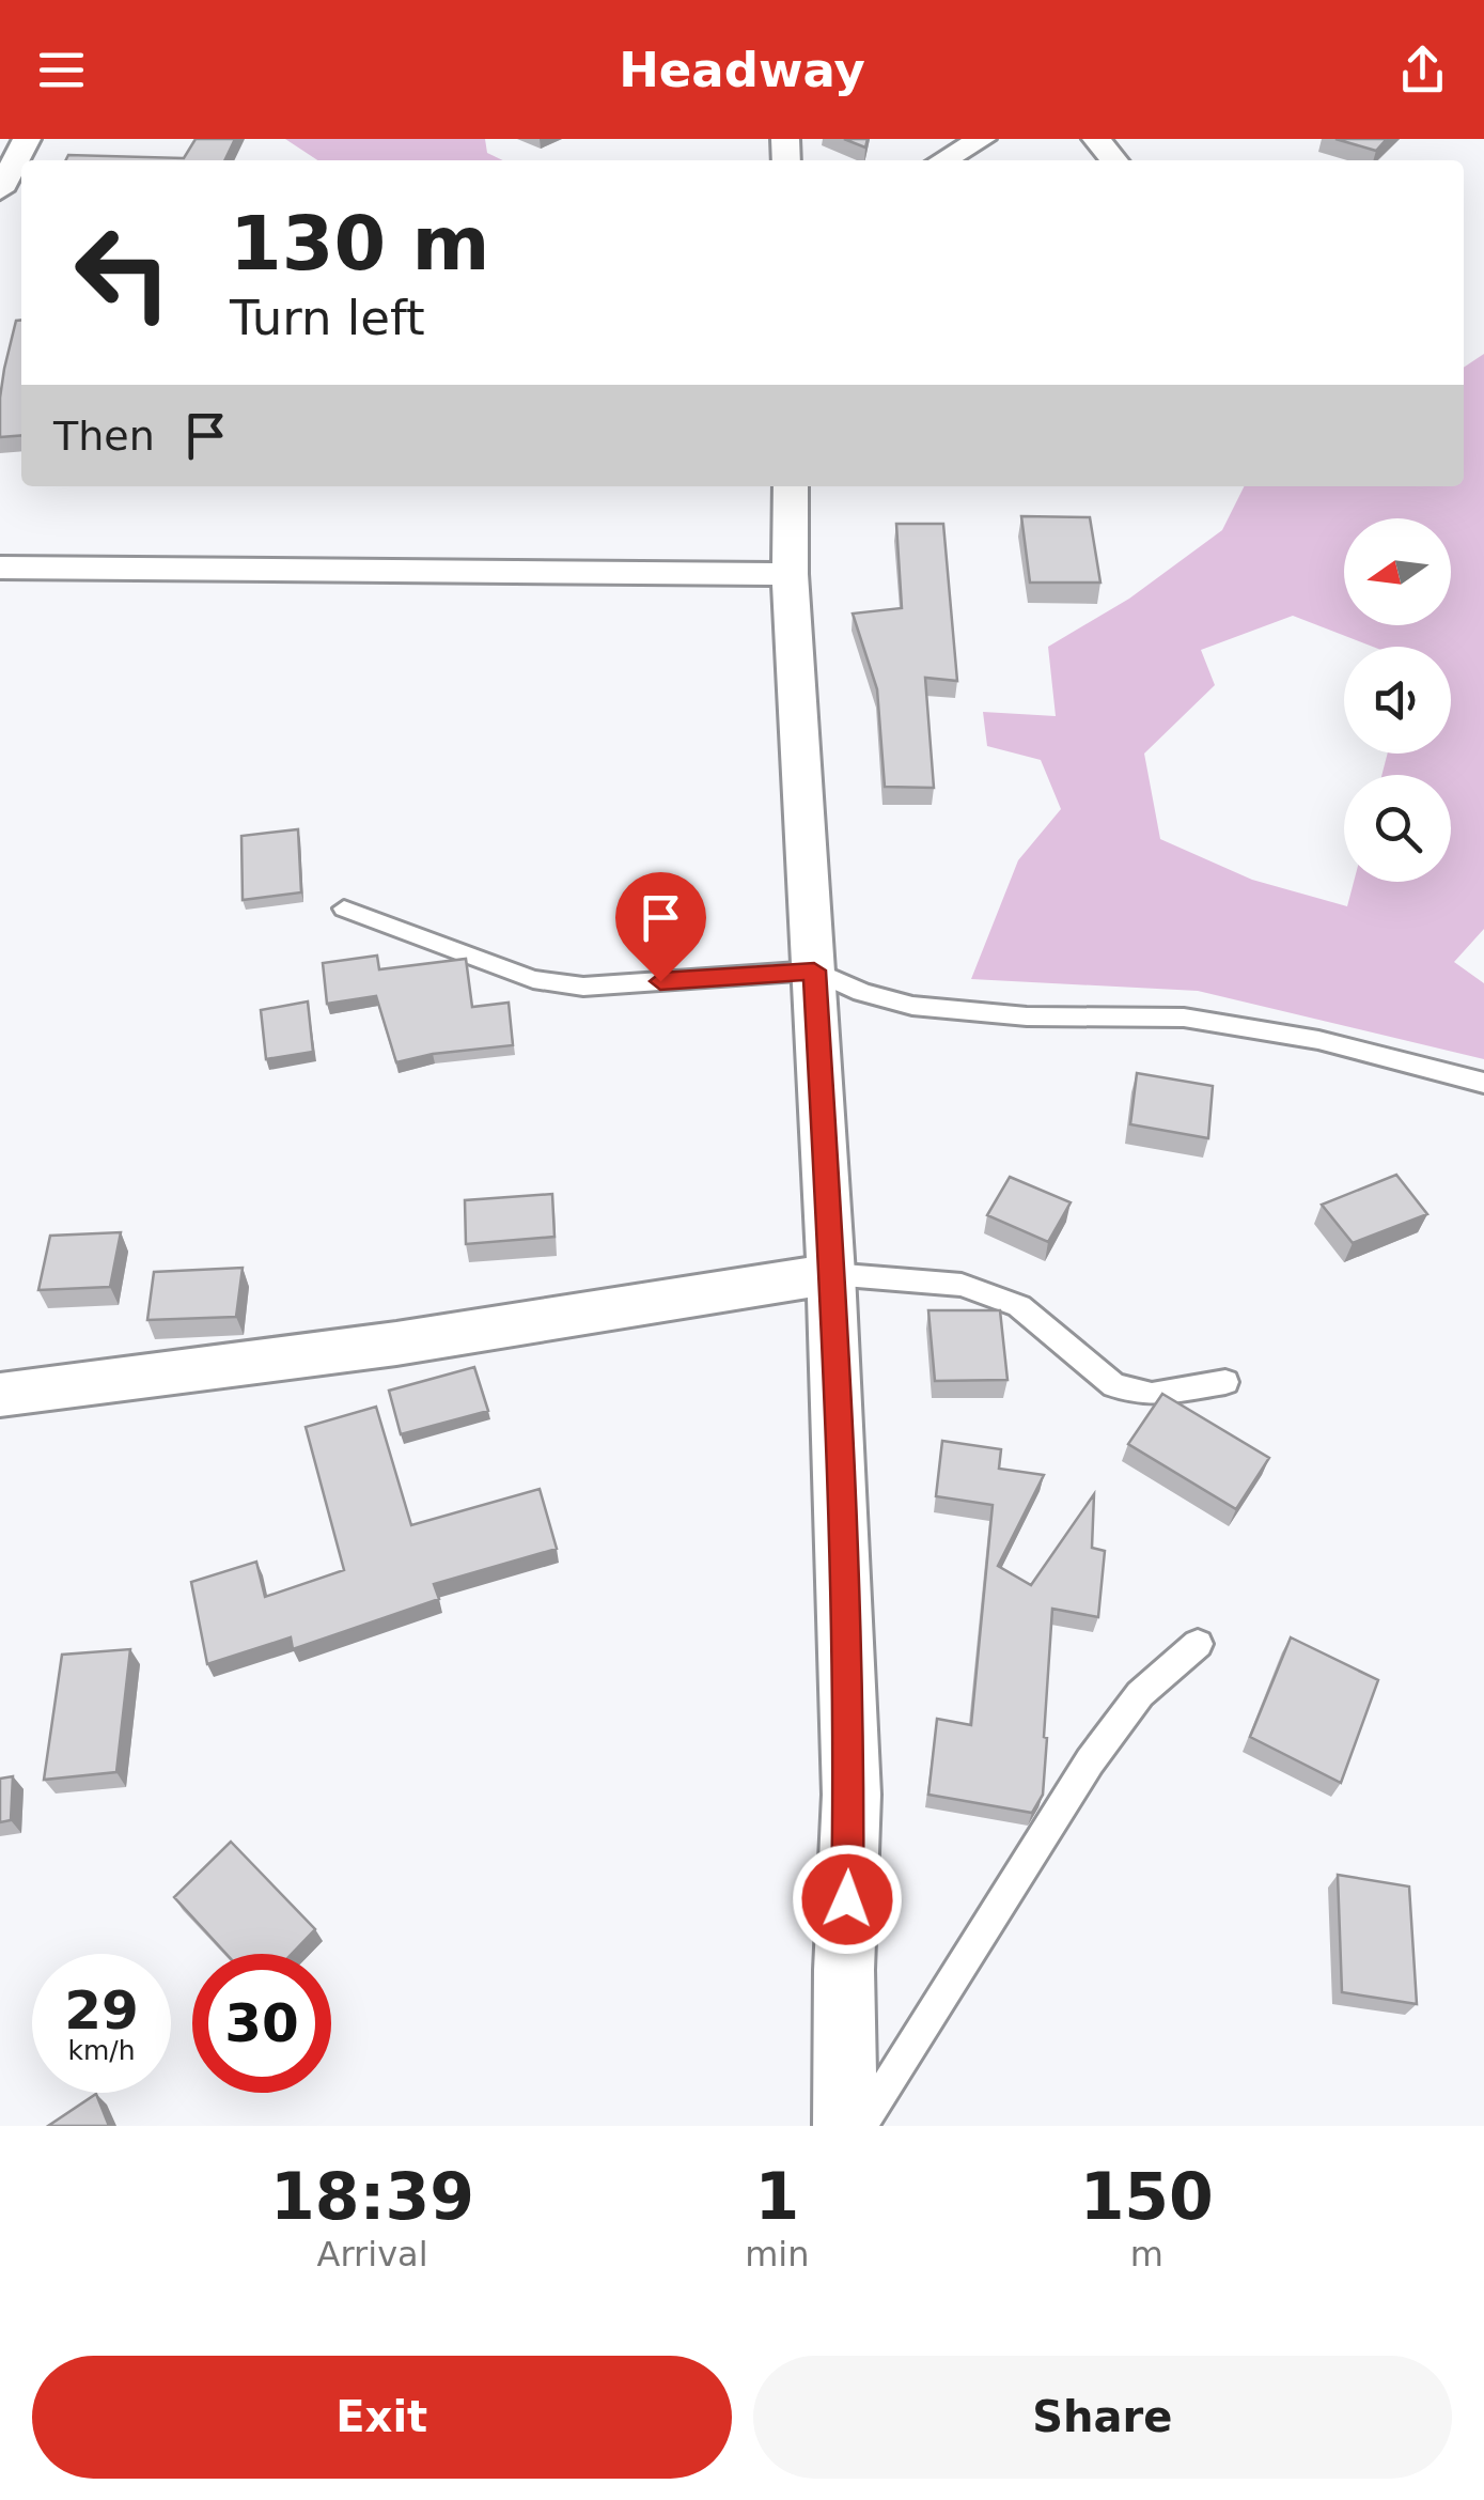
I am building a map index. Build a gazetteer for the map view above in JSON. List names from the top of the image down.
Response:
{
  "north": "left",
  "page": {
    "header": "Headway",
    "turn": ["130 m", "Turn left"],
    "then": "Then",
    "speed": "29 km/h",
    "limit": "30",
    "eta": [
      "18:39",
      "Arrival",
      "1",
      "min",
      "150",
      "m"
    ],
    "buttons": ["Exit", "Share"]
  }
}
